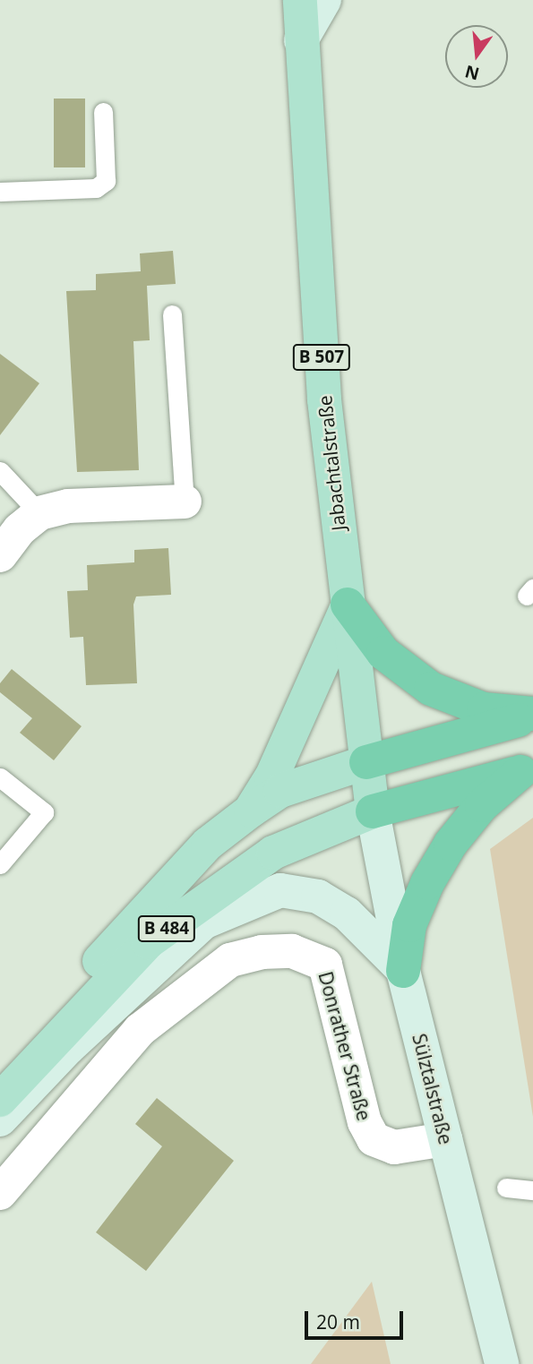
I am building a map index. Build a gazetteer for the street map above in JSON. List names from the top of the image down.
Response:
{
  "streets": {
    "main road": [
      "B 507",
      "Jabachtalstraße",
      "B 484",
      "Sülztalstraße"
    ],
    "street": ["Donrather Straße"]
  },
  "crossings": [
    ["Jabachtalstraße", "B 484"],
    ["Jabachtalstraße", "Sülztalstraße"],
    ["B 484", "Sülztalstraße"],
    ["Donrather Straße", "Sülztalstraße"]
  ],
  "scale_bar": "20 m",
  "north": "bottom"
}
